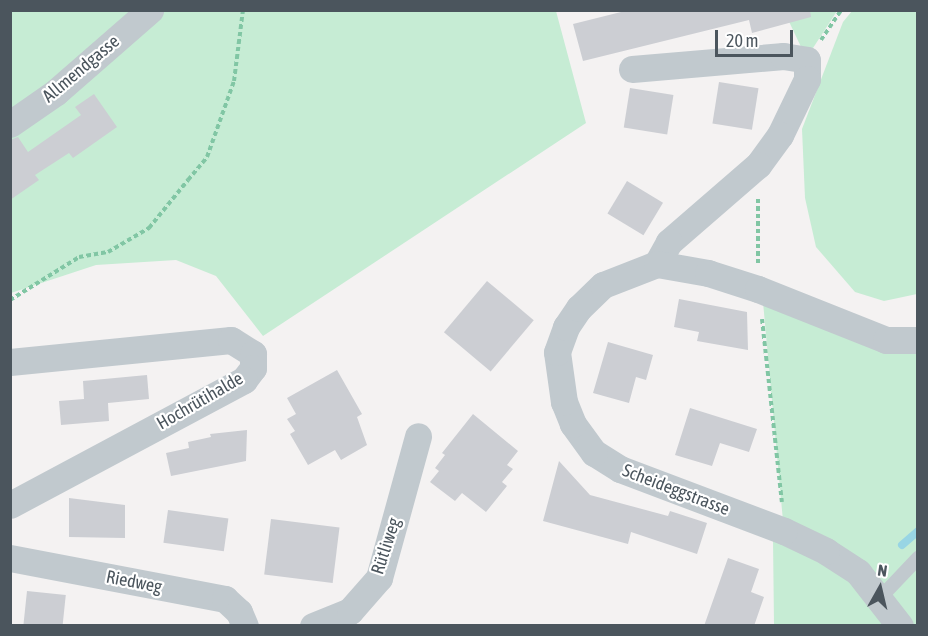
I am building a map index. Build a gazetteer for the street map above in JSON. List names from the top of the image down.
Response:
{
  "streets": {
    "street": [
      "Allmendgasse",
      "Hochrütihalde",
      "Scheideggstrasse",
      "Rütliweg",
      "Riedweg"
    ]
  },
  "scale_bar": "20 m",
  "north": "top"
}
